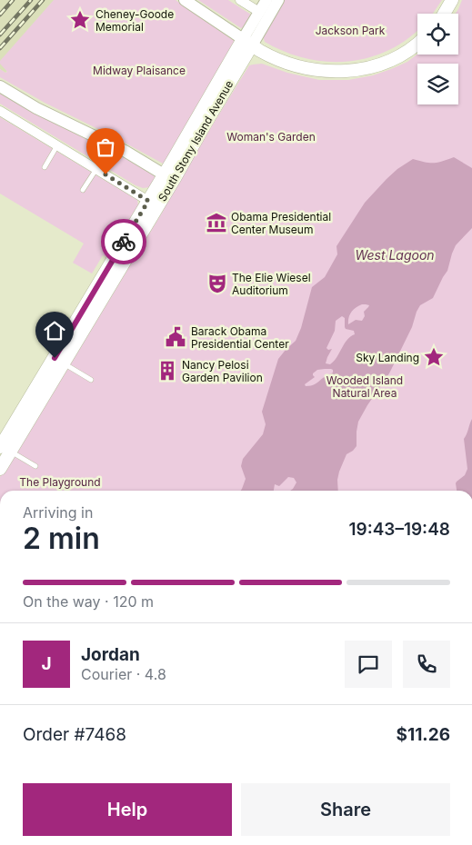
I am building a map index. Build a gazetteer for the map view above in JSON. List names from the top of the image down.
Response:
{
  "streets": {
    "main road": ["South Stony Island Avenue"]
  },
  "water": ["West Lagoon"],
  "parks": [
    "Jackson Park",
    "Midway Plaisance",
    "Woman's Garden",
    "Wooded Island Natural Area",
    "The Playground"
  ],
  "places": {
    "place": ["Cheney-Goode Memorial", "Sky Landing"],
    "museum": ["Obama Presidential Center Museum"],
    "theatre": ["The Elie Wiesel Auditorium"],
    "public building": ["Barack Obama Presidential Center"],
    "building": ["Nancy Pelosi Garden Pavilion"]
  },
  "page": {
    "heading": ["2 min", "Arriving in", "19:43–19:48"],
    "panel": [
      "Jordan",
      "Courier · 4.8",
      "Order #7468",
      "$11.26"
    ],
    "bar": "On the way · 120 m",
    "round": "J",
    "buttons": ["Help", "Share"]
  }
}
